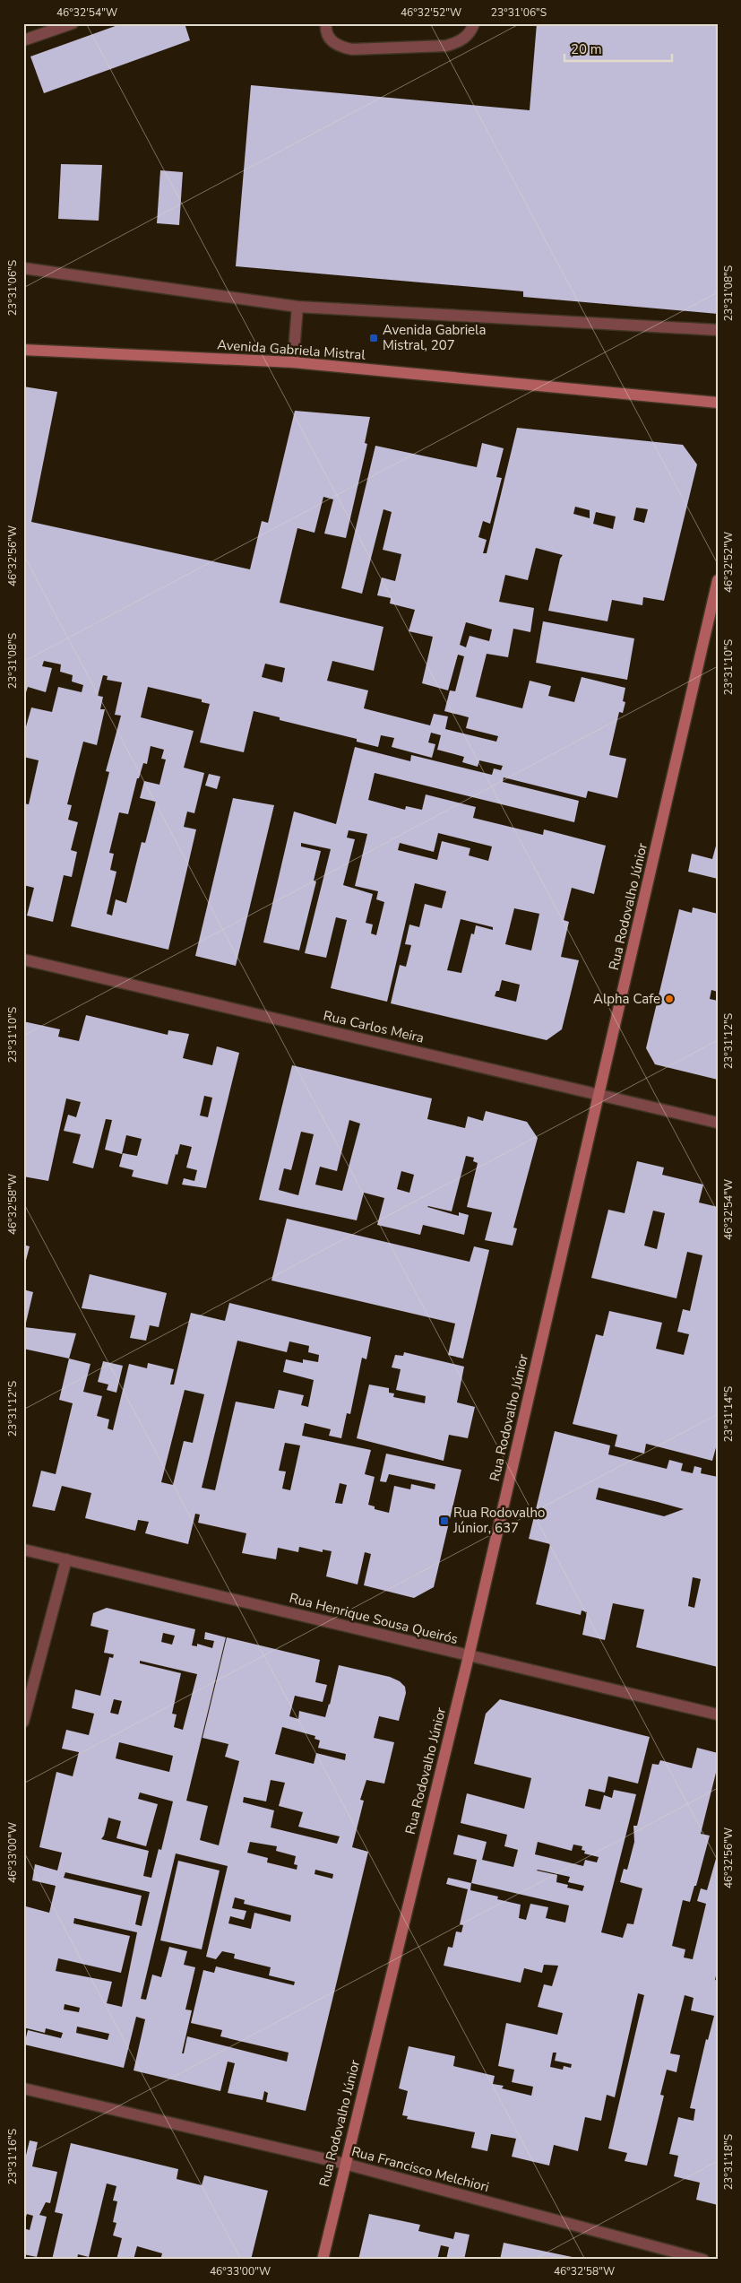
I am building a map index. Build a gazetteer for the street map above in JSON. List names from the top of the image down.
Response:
{
  "streets": {
    "main road": ["Avenida Gabriela Mistral", "Rua Rodovalho Júnior"],
    "street": ["Rua Carlos Meira", "Rua Henrique Sousa Queirós", "Rua Francisco Melchiori"]
  },
  "crossings": [
    ["Rua Rodovalho Júnior", "Rua Carlos Meira"],
    ["Rua Rodovalho Júnior", "Rua Henrique Sousa Queirós"],
    ["Rua Rodovalho Júnior", "Rua Francisco Melchiori"]
  ],
  "places": {
    "transit": ["Avenida Gabriela Mistral, 207", "Rua Rodovalho Júnior, 637"],
    "other": ["Alpha Cafe"]
  },
  "scale_bar": "20 m",
  "coordinates": [
    "46°32'54\"W",
    "46°32'52\"W",
    "23°31'06\"S",
    "23°31'08\"S",
    "46°32'56\"W",
    "23°31'10\"S",
    "23°31'12\"S",
    "46°32'58\"W",
    "23°31'14\"S",
    "46°33'00\"W",
    "23°31'16\"S",
    "23°31'18\"S"
  ]
}
